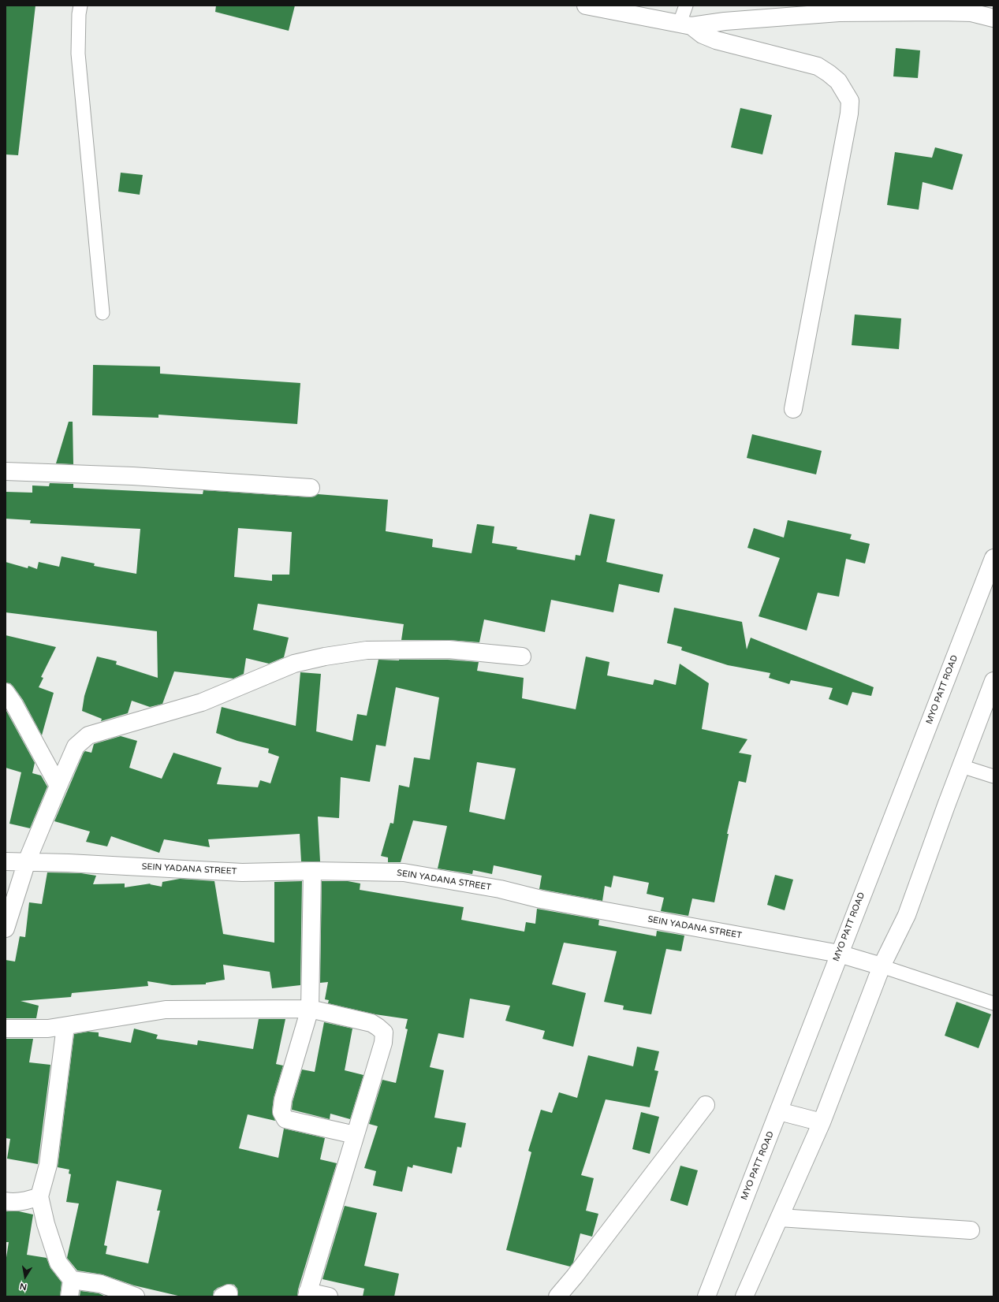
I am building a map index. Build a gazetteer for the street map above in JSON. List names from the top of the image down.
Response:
{
  "streets": {
    "street": ["MYO PATT ROAD", "SEIN YADANA STREET"]
  },
  "crossings": [
    ["MYO PATT ROAD", "SEIN YADANA STREET"]
  ],
  "north": "bottom"
}
